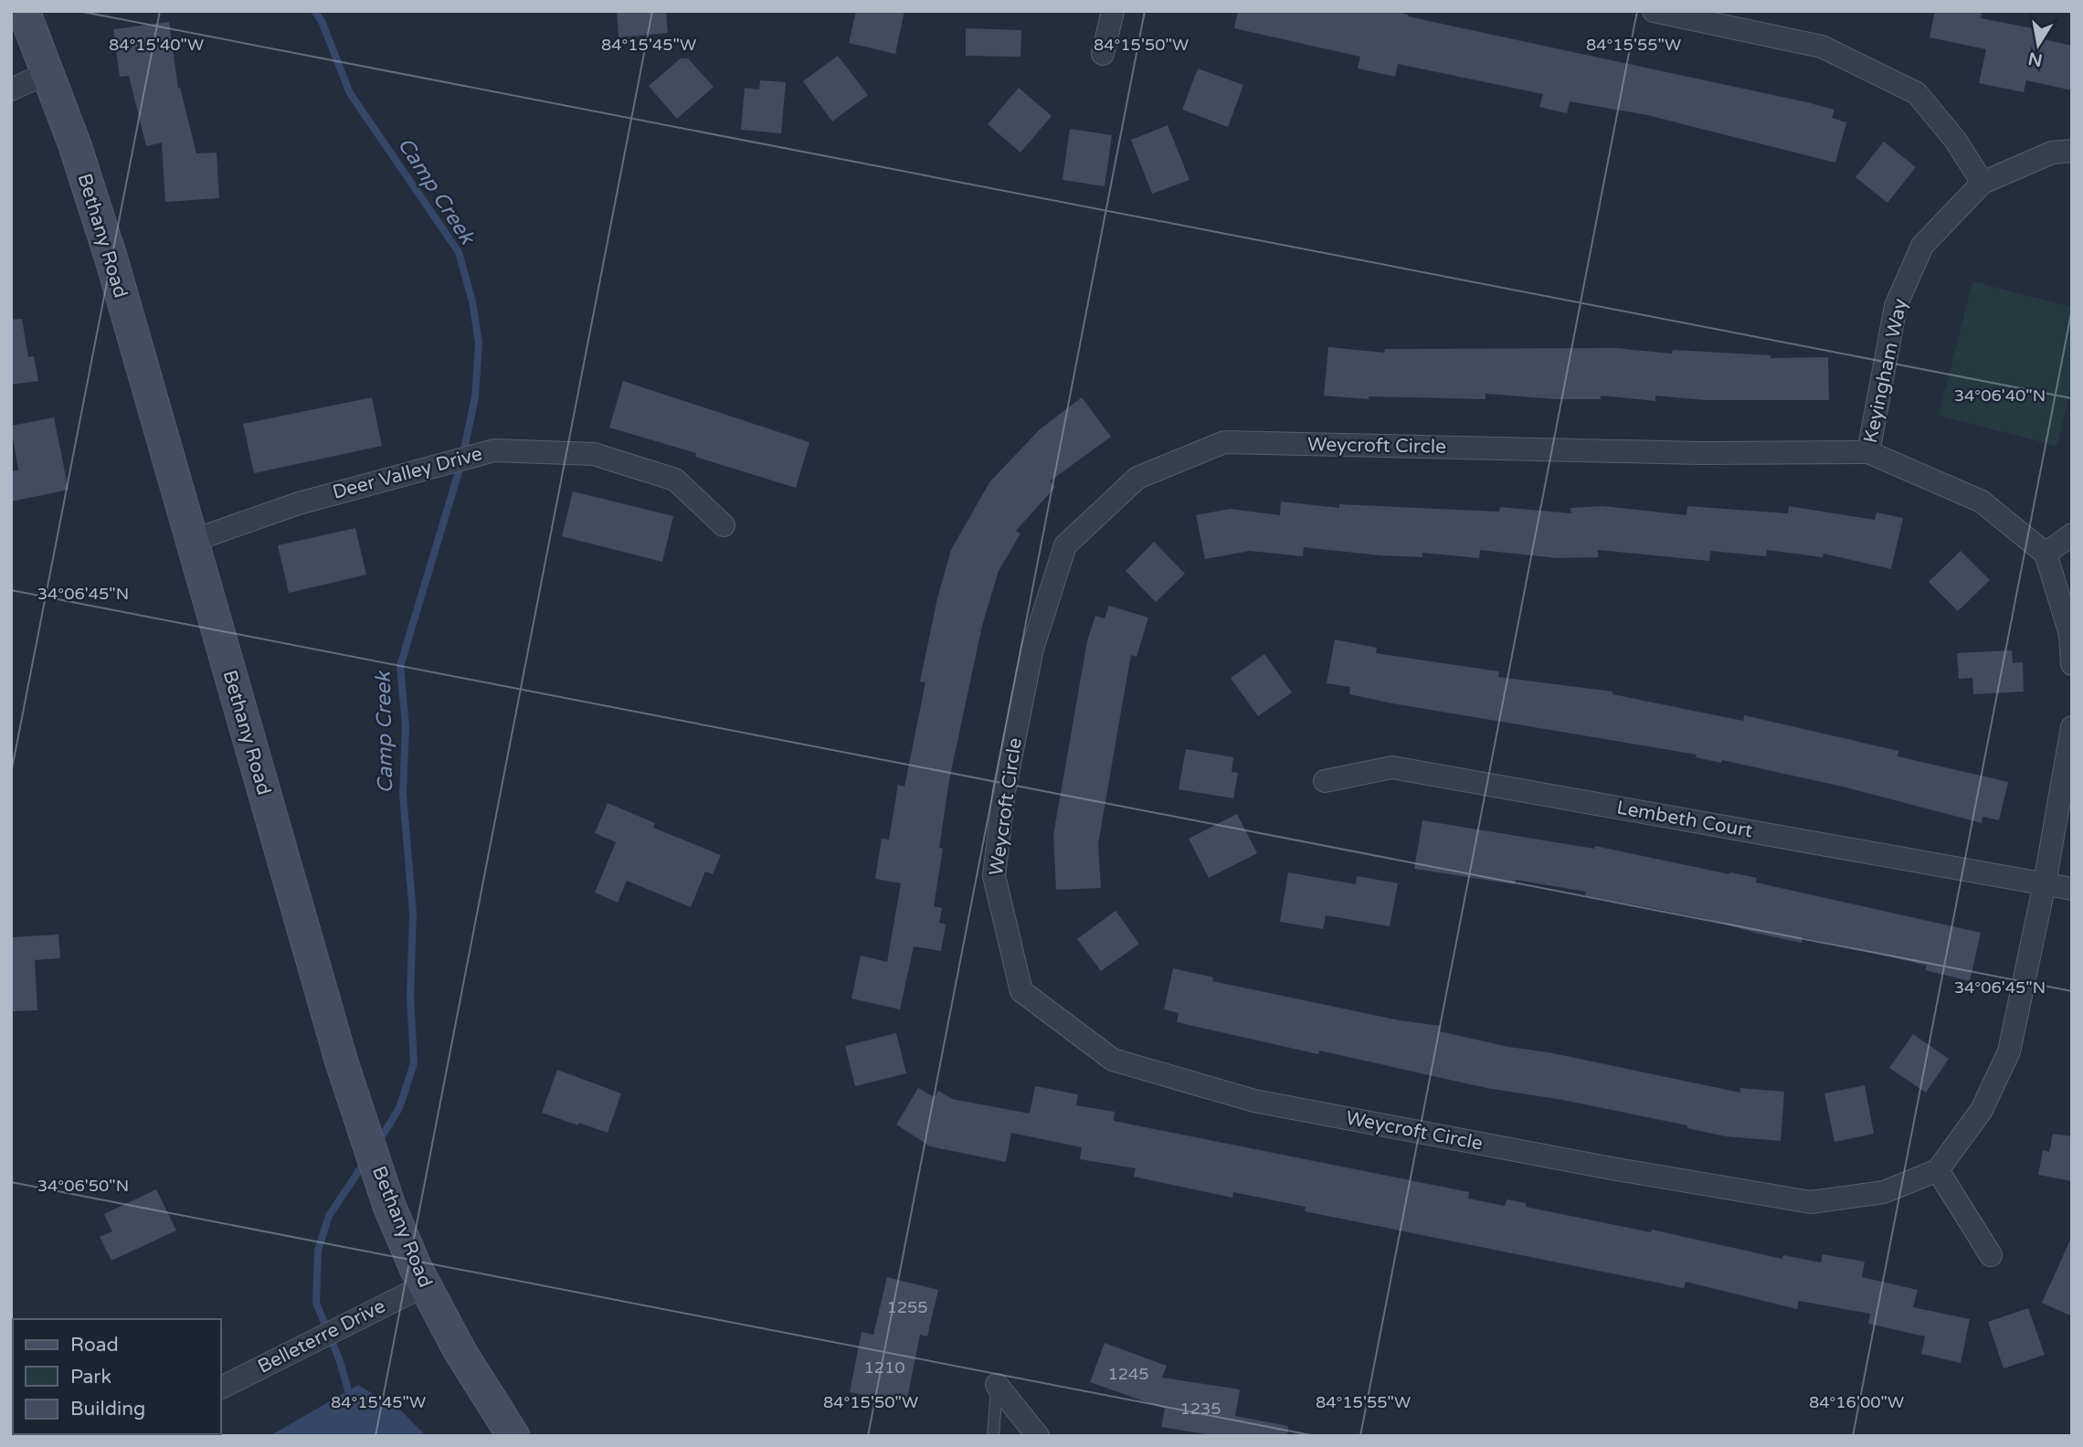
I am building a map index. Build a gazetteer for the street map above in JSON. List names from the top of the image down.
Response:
{
  "streets": {
    "street": [
      "Bethany Road",
      "Keyingham Way",
      "Weycroft Circle",
      "Deer Valley Drive",
      "Lembeth Court",
      "Belleterre Drive"
    ]
  },
  "crossings": [
    ["Bethany Road", "Deer Valley Drive"],
    ["Bethany Road", "Belleterre Drive"],
    ["Keyingham Way", "Weycroft Circle"]
  ],
  "water": ["Camp Creek"],
  "house_numbers": [
    "1255",
    "1210",
    "1245",
    "1235"
  ],
  "legend": ["Road", "Park", "Building"],
  "north": "bottom",
  "coordinates": [
    "84°15'40\"W",
    "84°15'45\"W",
    "84°15'50\"W",
    "84°15'55\"W",
    "34°06'40\"N",
    "34°06'45\"N",
    "34°06'50\"N",
    "84°16'00\"W"
  ]
}
